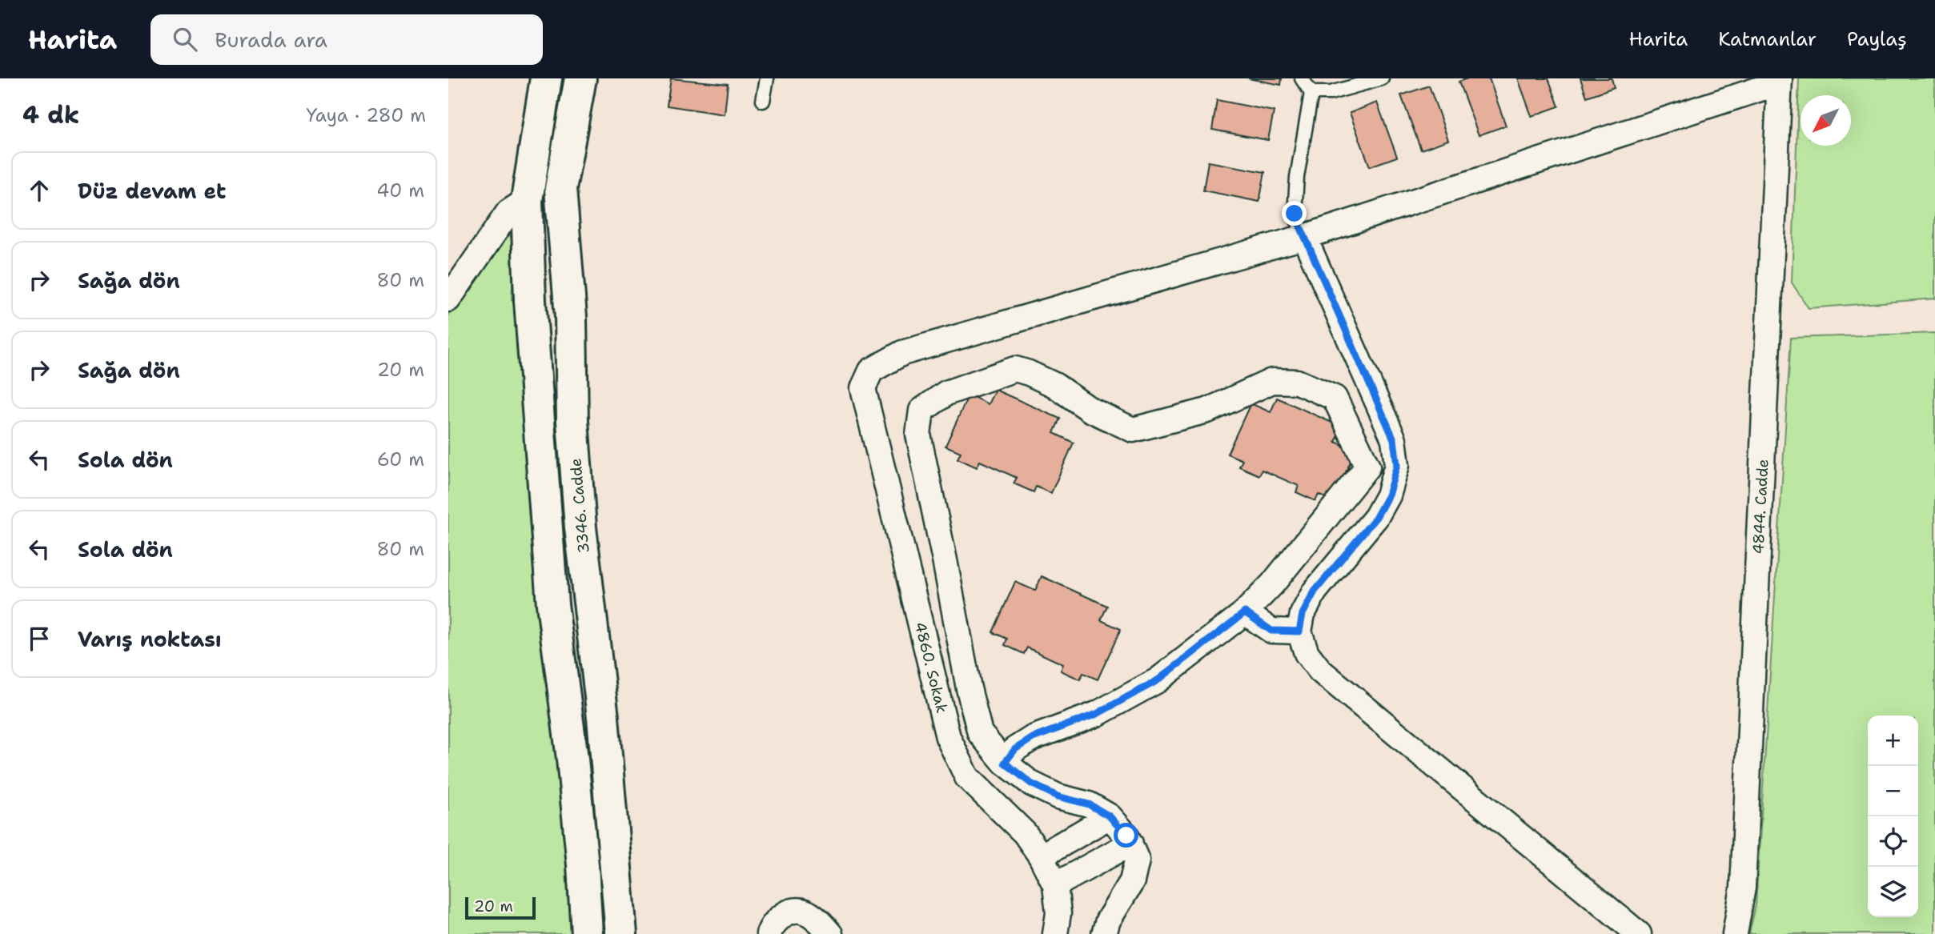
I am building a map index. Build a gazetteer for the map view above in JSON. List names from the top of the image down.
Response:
{
  "streets": {
    "street": ["3346. Cadde", "4844. Cadde", "4860. Sokak"]
  },
  "scale_bar": "20 m",
  "north": "bottom left",
  "page": {
    "header": "Harita",
    "search": "Burada ara",
    "nav": ["Harita", "Katmanlar", "Paylaş"],
    "heading": ["4 dk", "Yaya · 280 m"],
    "list": [
      ["Düz devam et", "40 m"],
      ["Sağa dön", "80 m"],
      ["Sağa dön", "20 m"],
      ["Sola dön", "60 m"],
      ["Sola dön", "80 m"],
      "Varış noktası"
    ],
    "map_buttons": ["+", "−"],
    "scale": "20 m"
  }
}
